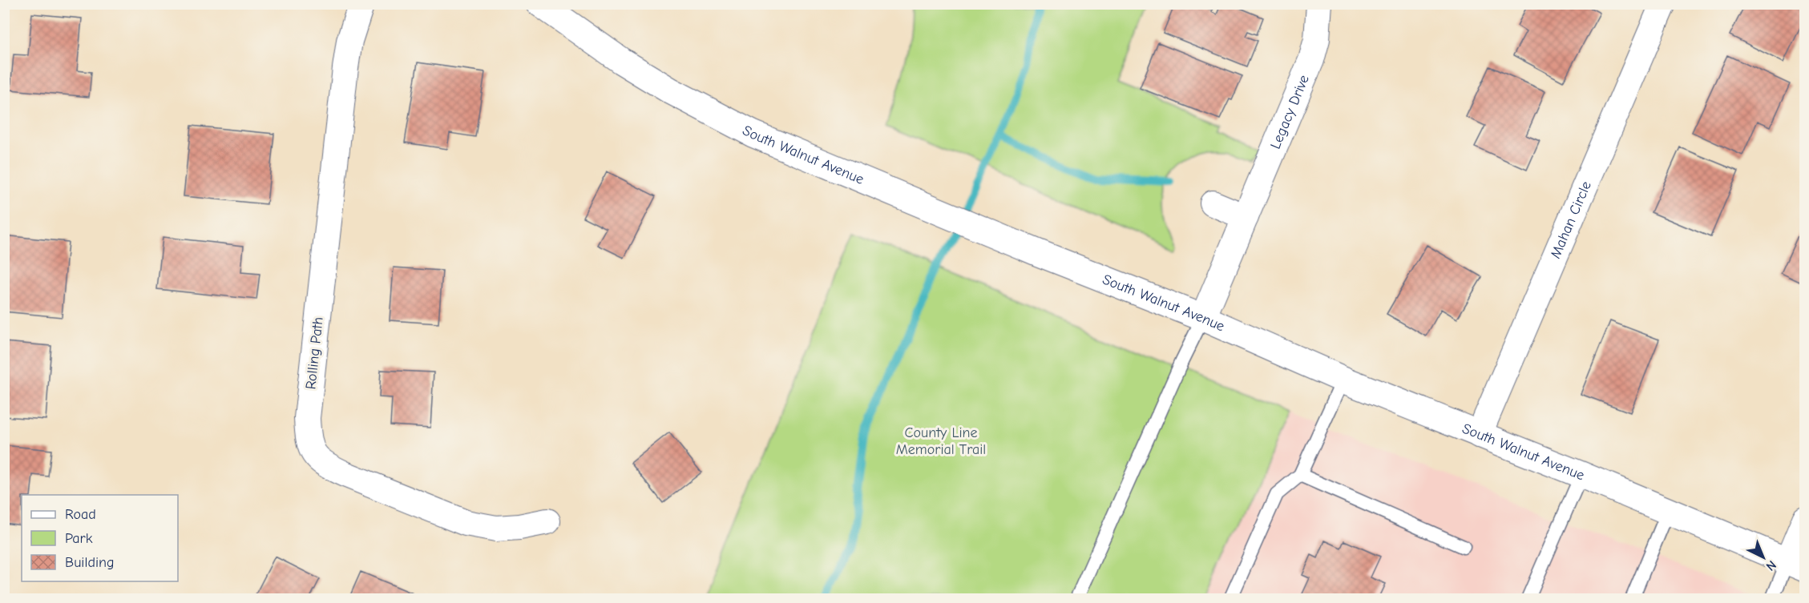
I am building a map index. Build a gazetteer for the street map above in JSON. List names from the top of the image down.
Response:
{
  "streets": {
    "street": [
      "Legacy Drive",
      "South Walnut Avenue",
      "Mahan Circle",
      "Rolling Path"
    ]
  },
  "crossings": [
    ["Legacy Drive", "South Walnut Avenue"],
    ["South Walnut Avenue", "Mahan Circle"]
  ],
  "parks": ["County Line Memorial Trail"],
  "legend": ["Road", "Park", "Building"],
  "north": "bottom right"
}
